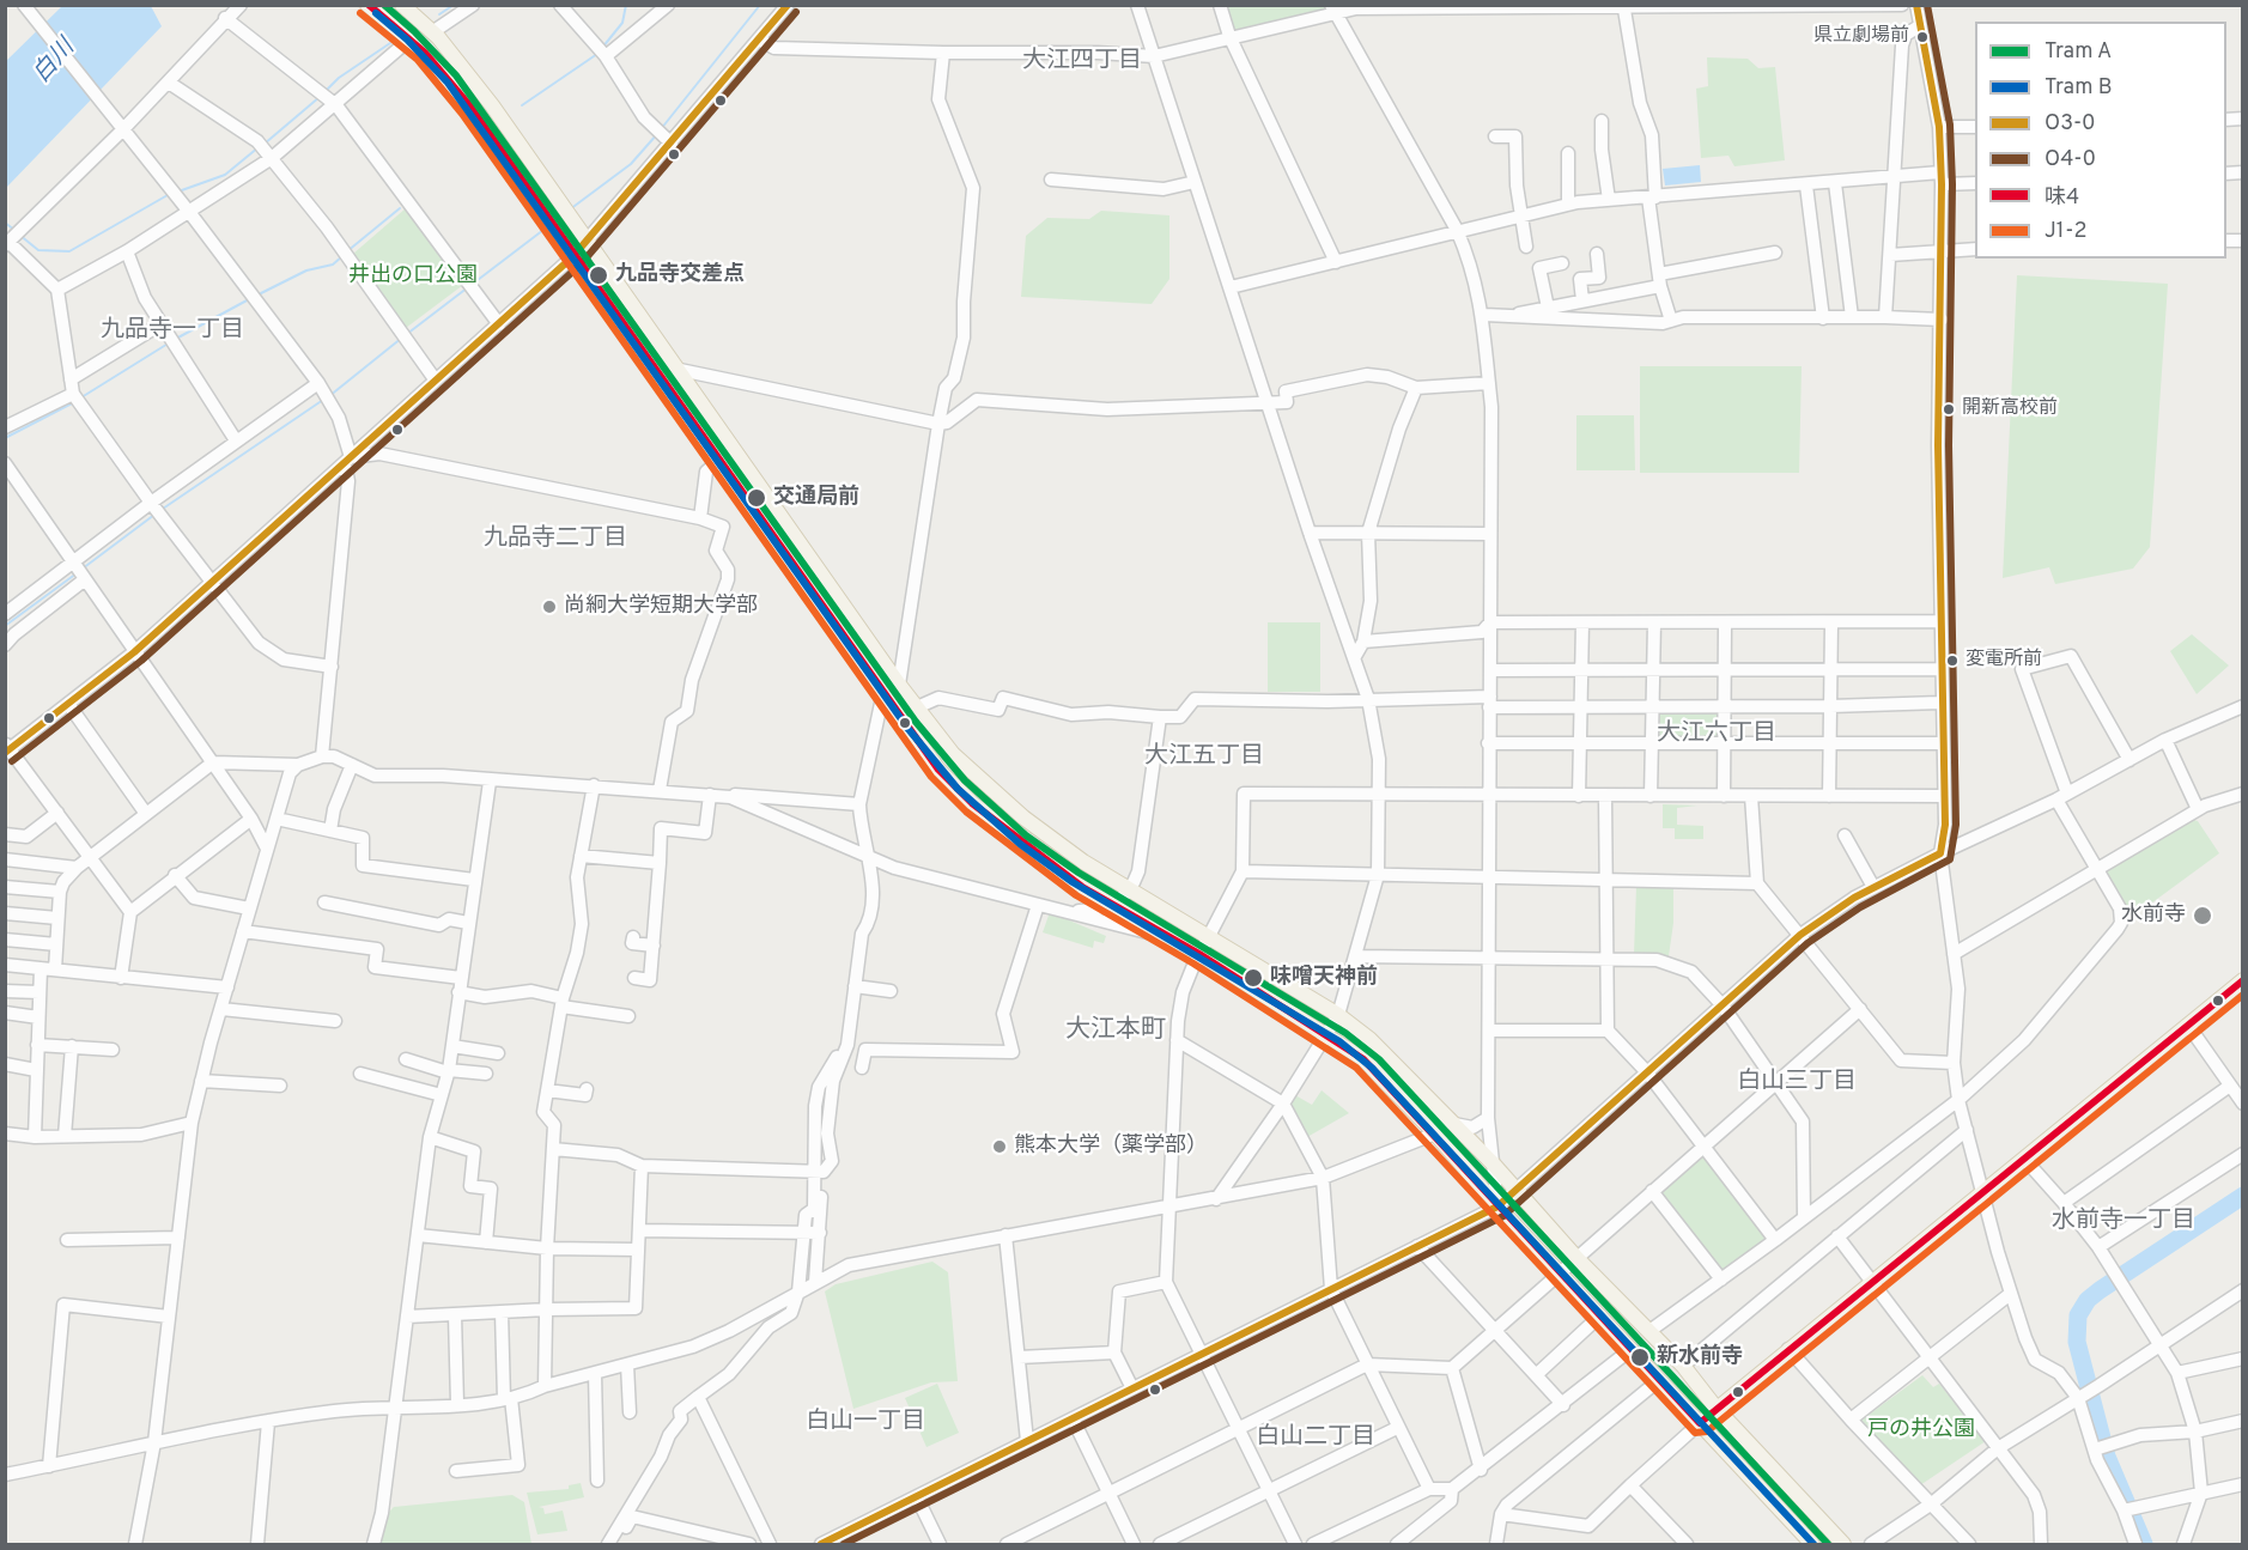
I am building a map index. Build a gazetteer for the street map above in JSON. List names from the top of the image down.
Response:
{
  "districts": [
    "大江四丁目",
    "九品寺一丁目",
    "九品寺二丁目",
    "大江六丁目",
    "大江五丁目",
    "大江本町",
    "白山三丁目",
    "水前寺一丁目",
    "白山一丁目",
    "白山二丁目"
  ],
  "water": ["白川"],
  "parks": ["井出の口公園", "戸の井公園"],
  "places": [
    "県立劇場前",
    "九品寺交差点",
    "開新高校前",
    "交通局前",
    "尚絅大学短期大学部",
    "変電所前",
    "水前寺",
    "味噌天神前",
    "熊本大学（薬学部）",
    "新水前寺"
  ],
  "lines": [
    "tram line A",
    "transit line O3-0",
    "transit line O4-0",
    "transit line 味4",
    "tram line B",
    "transit line J1-2"
  ],
  "legend": [
    "Tram A",
    "Tram B",
    "O3-0",
    "O4-0",
    "味4",
    "J1-2"
  ]
}
